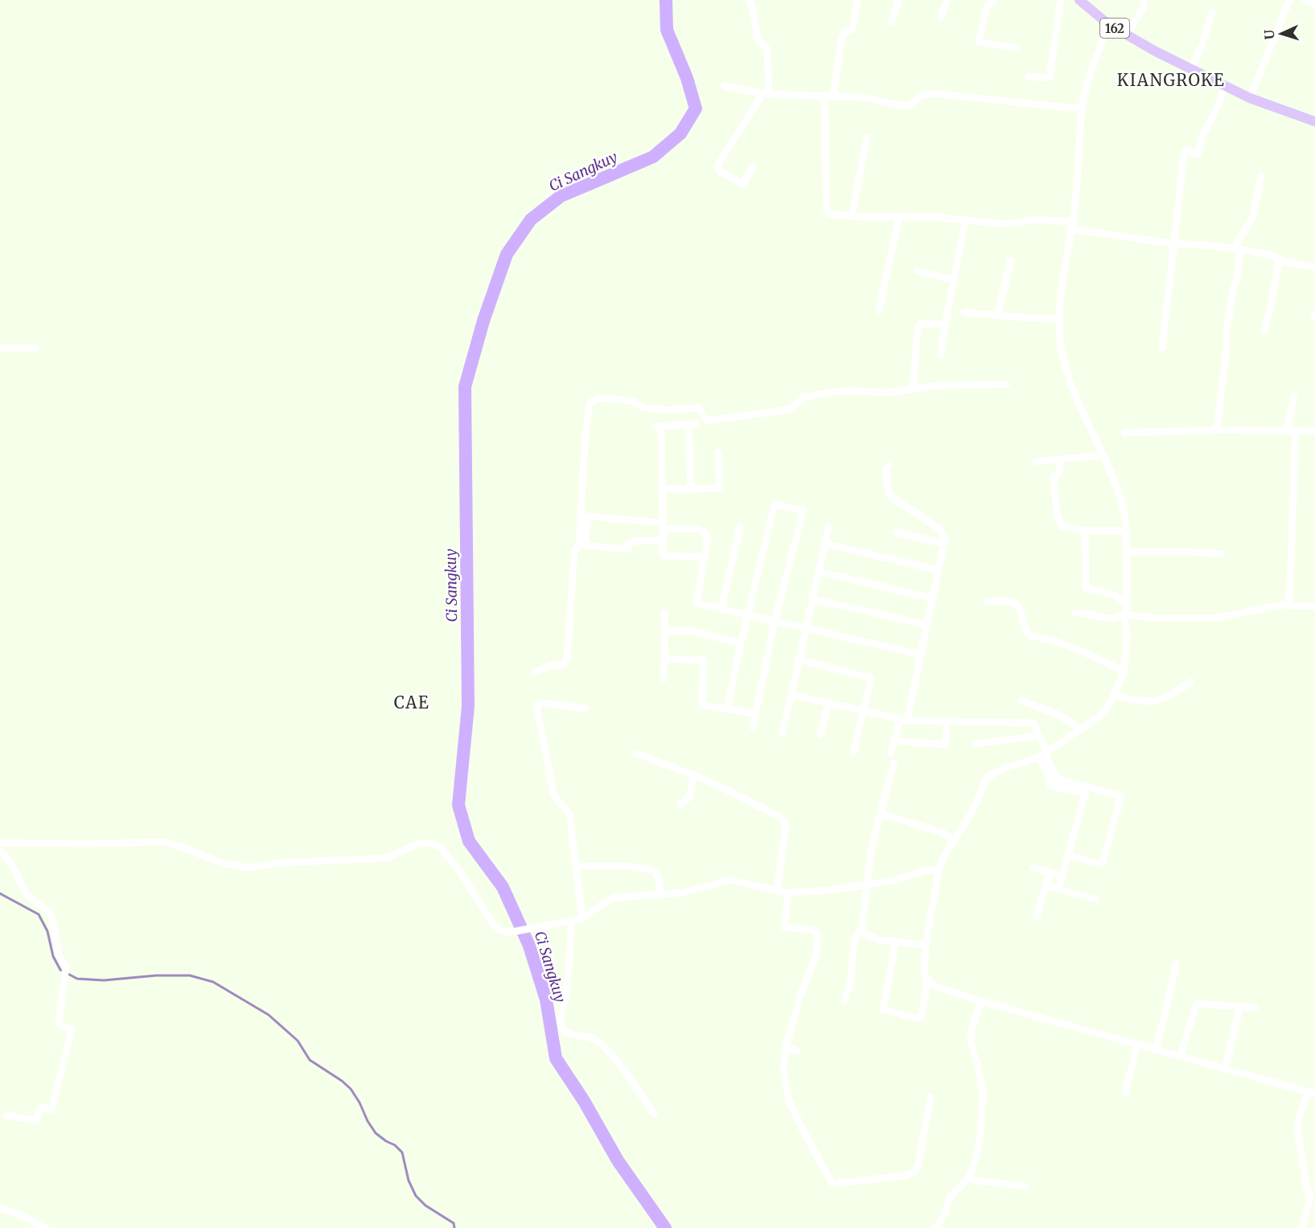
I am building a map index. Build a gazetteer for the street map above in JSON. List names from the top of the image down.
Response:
{
  "streets": {
    "main road": ["162"]
  },
  "districts": ["KIANGROKE", "CAE"],
  "water": ["Ci Sangkuy"],
  "north": "left"
}
